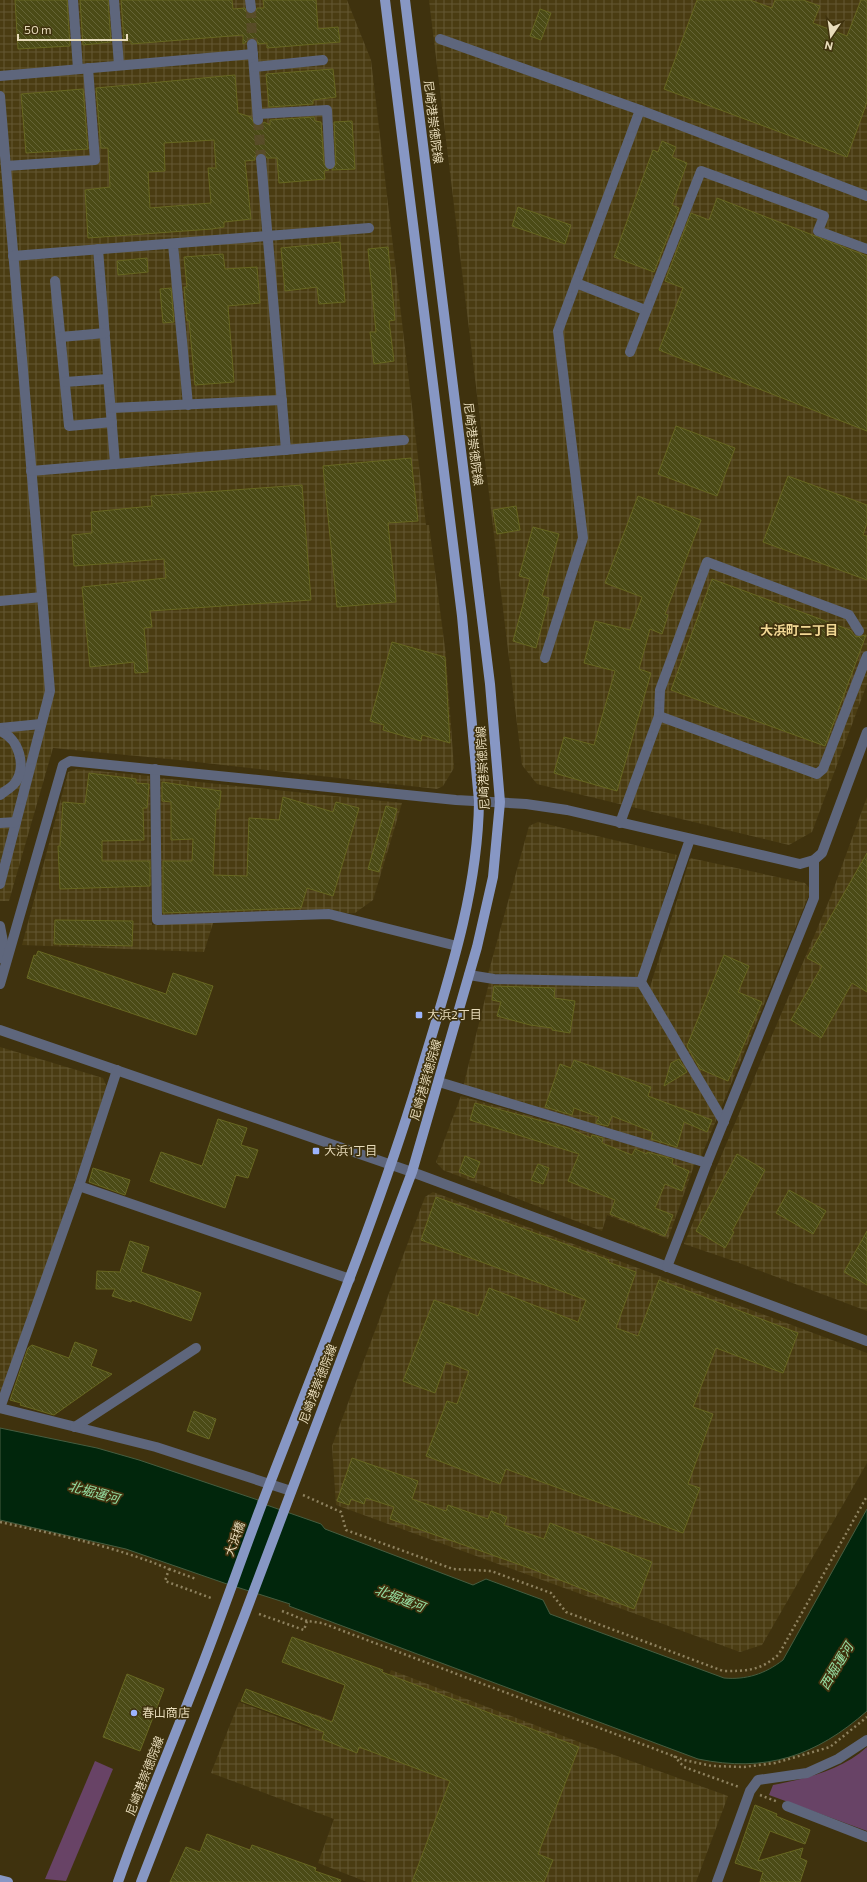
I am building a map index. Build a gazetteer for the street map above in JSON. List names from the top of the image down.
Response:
{
  "streets": {
    "main road": ["尼崎港崇徳院線", "大浜橋"]
  },
  "crossings": [
    ["尼崎港崇徳院線", "大浜橋"]
  ],
  "districts": ["大浜町二丁目"],
  "water": ["北堀運河", "西堀運河"],
  "places": {
    "transit": ["大浜2丁目", "大浜1丁目"],
    "other": ["春山商店"]
  },
  "scale_bar": "50 m",
  "north": "bottom"
}
